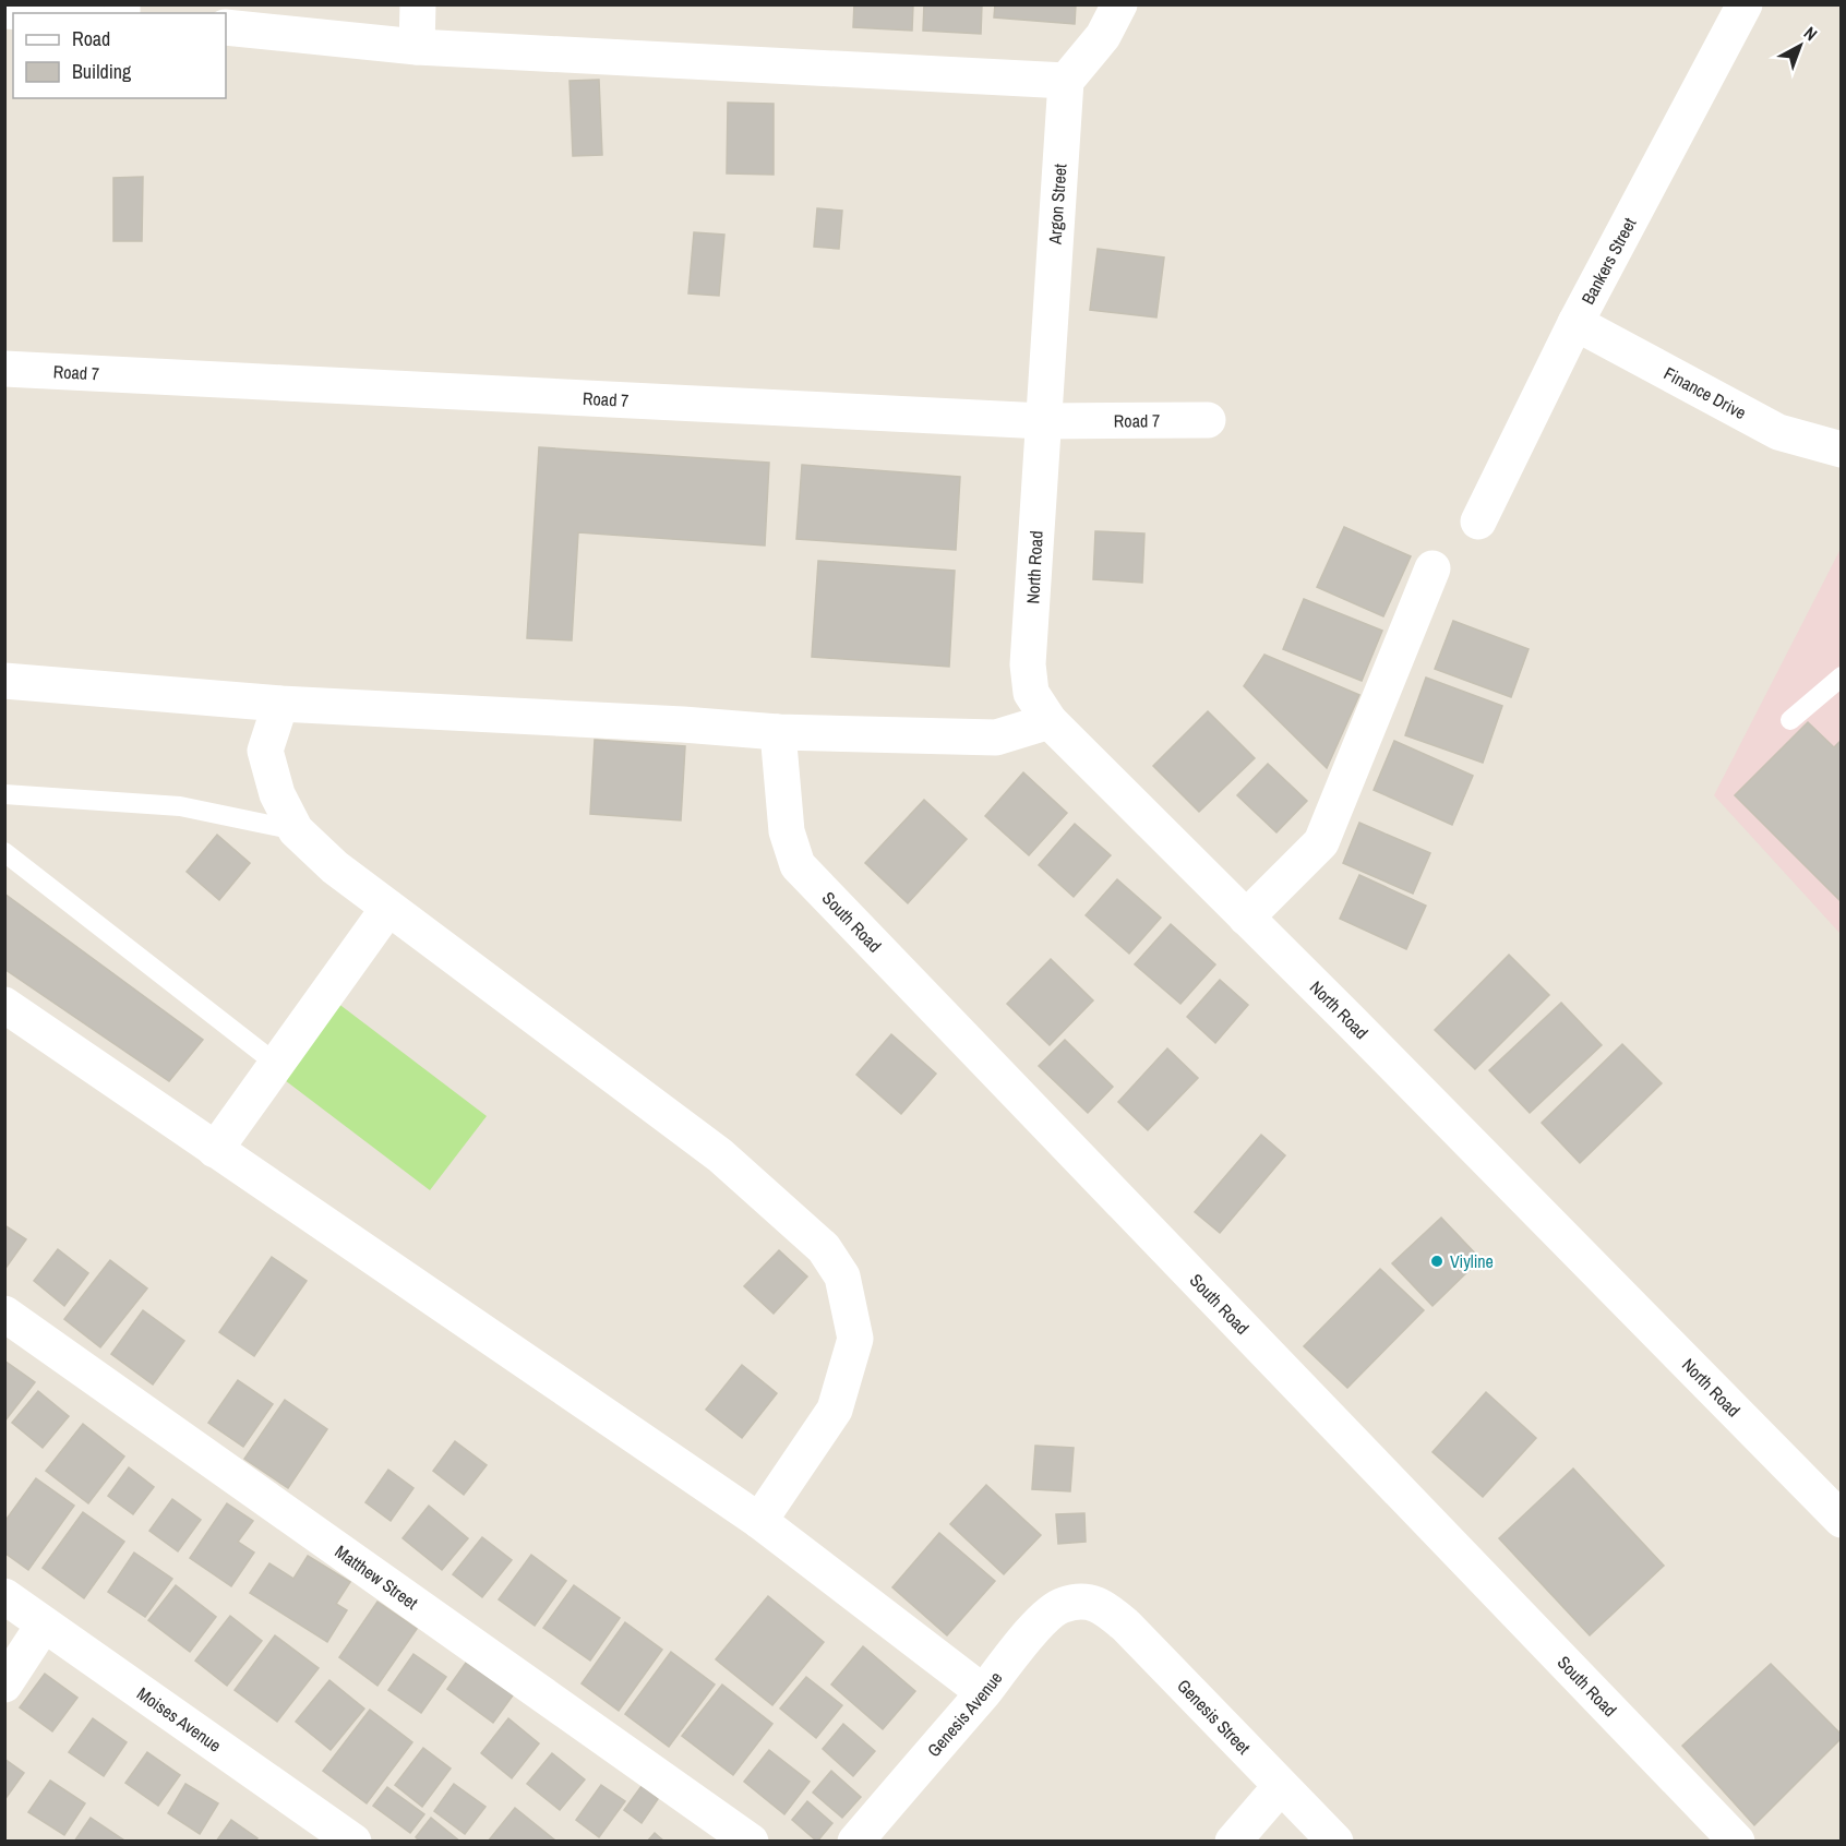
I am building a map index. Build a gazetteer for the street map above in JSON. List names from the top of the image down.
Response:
{
  "streets": {
    "street": [
      "Argon Street",
      "Bankers Street",
      "Road 7",
      "Finance Drive",
      "North Road",
      "South Road",
      "Matthew Street",
      "Genesis Avenue",
      "Genesis Street",
      "Moises Avenue"
    ]
  },
  "crossings": [
    ["Argon Street", "Road 7"],
    ["Argon Street", "North Road"],
    ["Bankers Street", "Finance Drive"],
    ["Road 7", "North Road"],
    ["Genesis Avenue", "Genesis Street"]
  ],
  "places": ["Viyline"],
  "legend": ["Road", "Building"],
  "north": "top right"
}
